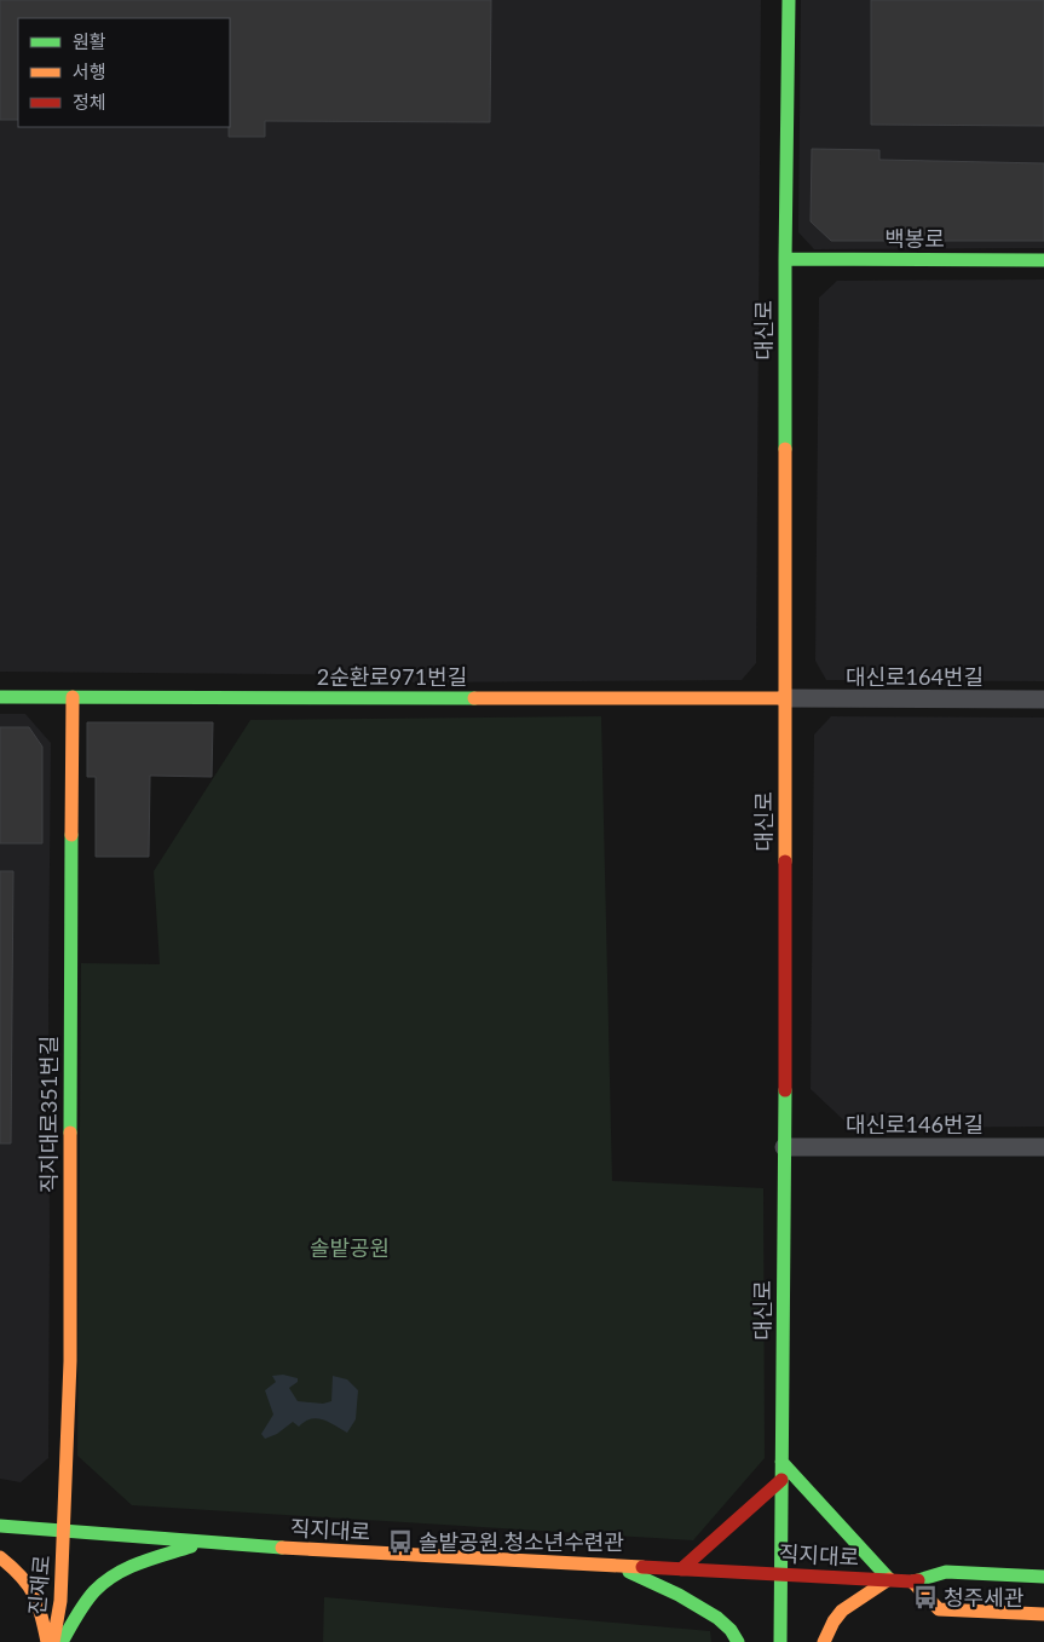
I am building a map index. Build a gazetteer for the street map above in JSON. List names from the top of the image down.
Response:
{
  "streets": {
    "street": [
      "백봉로",
      "대신로",
      "2순환로971번길",
      "대신로164번길",
      "직지대로351번길",
      "대신로146번길",
      "직지대로",
      "진재로"
    ]
  },
  "crossings": [
    ["백봉로", "대신로"],
    ["대신로", "2순환로971번길"],
    ["대신로", "대신로164번길"],
    ["대신로", "대신로146번길"],
    ["대신로", "직지대로"],
    ["2순환로971번길", "대신로164번길"],
    ["2순환로971번길", "직지대로351번길"],
    ["직지대로351번길", "직지대로"],
    ["직지대로351번길", "진재로"],
    ["직지대로", "진재로"]
  ],
  "parks": ["솔밭공원"],
  "places": {
    "bus stop": ["솔밭공원.청소년수련관", "청주세관"]
  },
  "legend": ["원활", "서행", "정체"]
}
